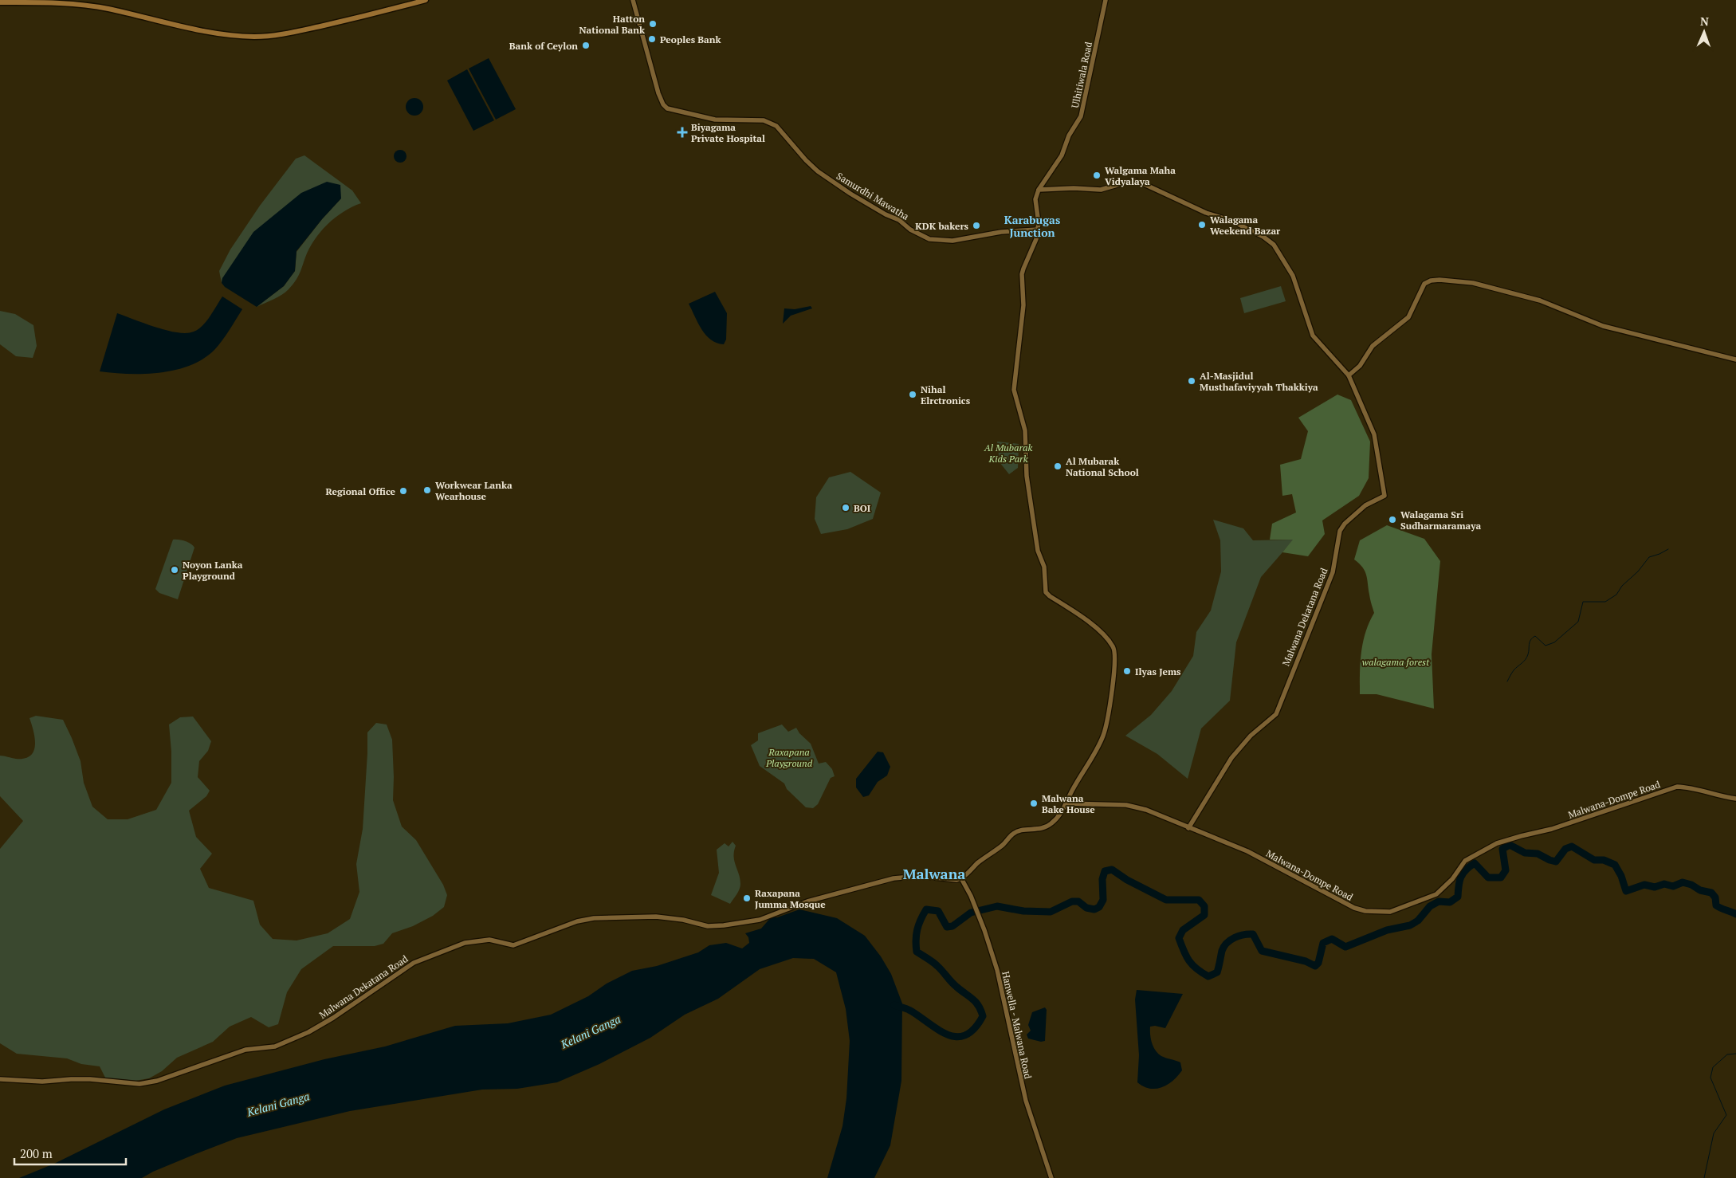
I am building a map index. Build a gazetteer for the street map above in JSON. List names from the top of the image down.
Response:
{
  "streets": {
    "street": [
      "Ulhitiwala Road",
      "Samurdhi Mawatha",
      "Malwana Dekatana Road",
      "Malwana-Dompe Road",
      "Hanwella - Malwana Road"
    ]
  },
  "crossings": [
    ["Ulhitiwala Road", "Malwana Dekatana Road"],
    ["Malwana Dekatana Road", "Malwana-Dompe Road"],
    ["Malwana Dekatana Road", "Hanwella - Malwana Road"]
  ],
  "districts": ["Karabugas Junction", "Malwana"],
  "water": ["Kelani Ganga"],
  "parks": ["Al Mubarak Kids Park", "walagama forest", "Raxapana Playground"],
  "places": {
    "other": [
      "Hatton National Bank",
      "Peoples Bank",
      "Bank of Ceylon",
      "Walgama Maha Vidyalaya",
      "Walagama Weekend Bazar",
      "KDK bakers",
      "Al-Masjidul Musthafaviyyah Thakkiya",
      "Nihal Elrctronics",
      "Al Mubarak National School",
      "Workwear Lanka Wearhouse",
      "Regional Office",
      "BOI",
      "Walagama Sri Sudharmaramaya",
      "Noyon Lanka Playground",
      "Ilyas Jems",
      "Malwana Bake House",
      "Raxapana Jumma Mosque"
    ],
    "health": ["Biyagama Private Hospital"]
  },
  "scale_bar": "200 m",
  "north": "top"
}
